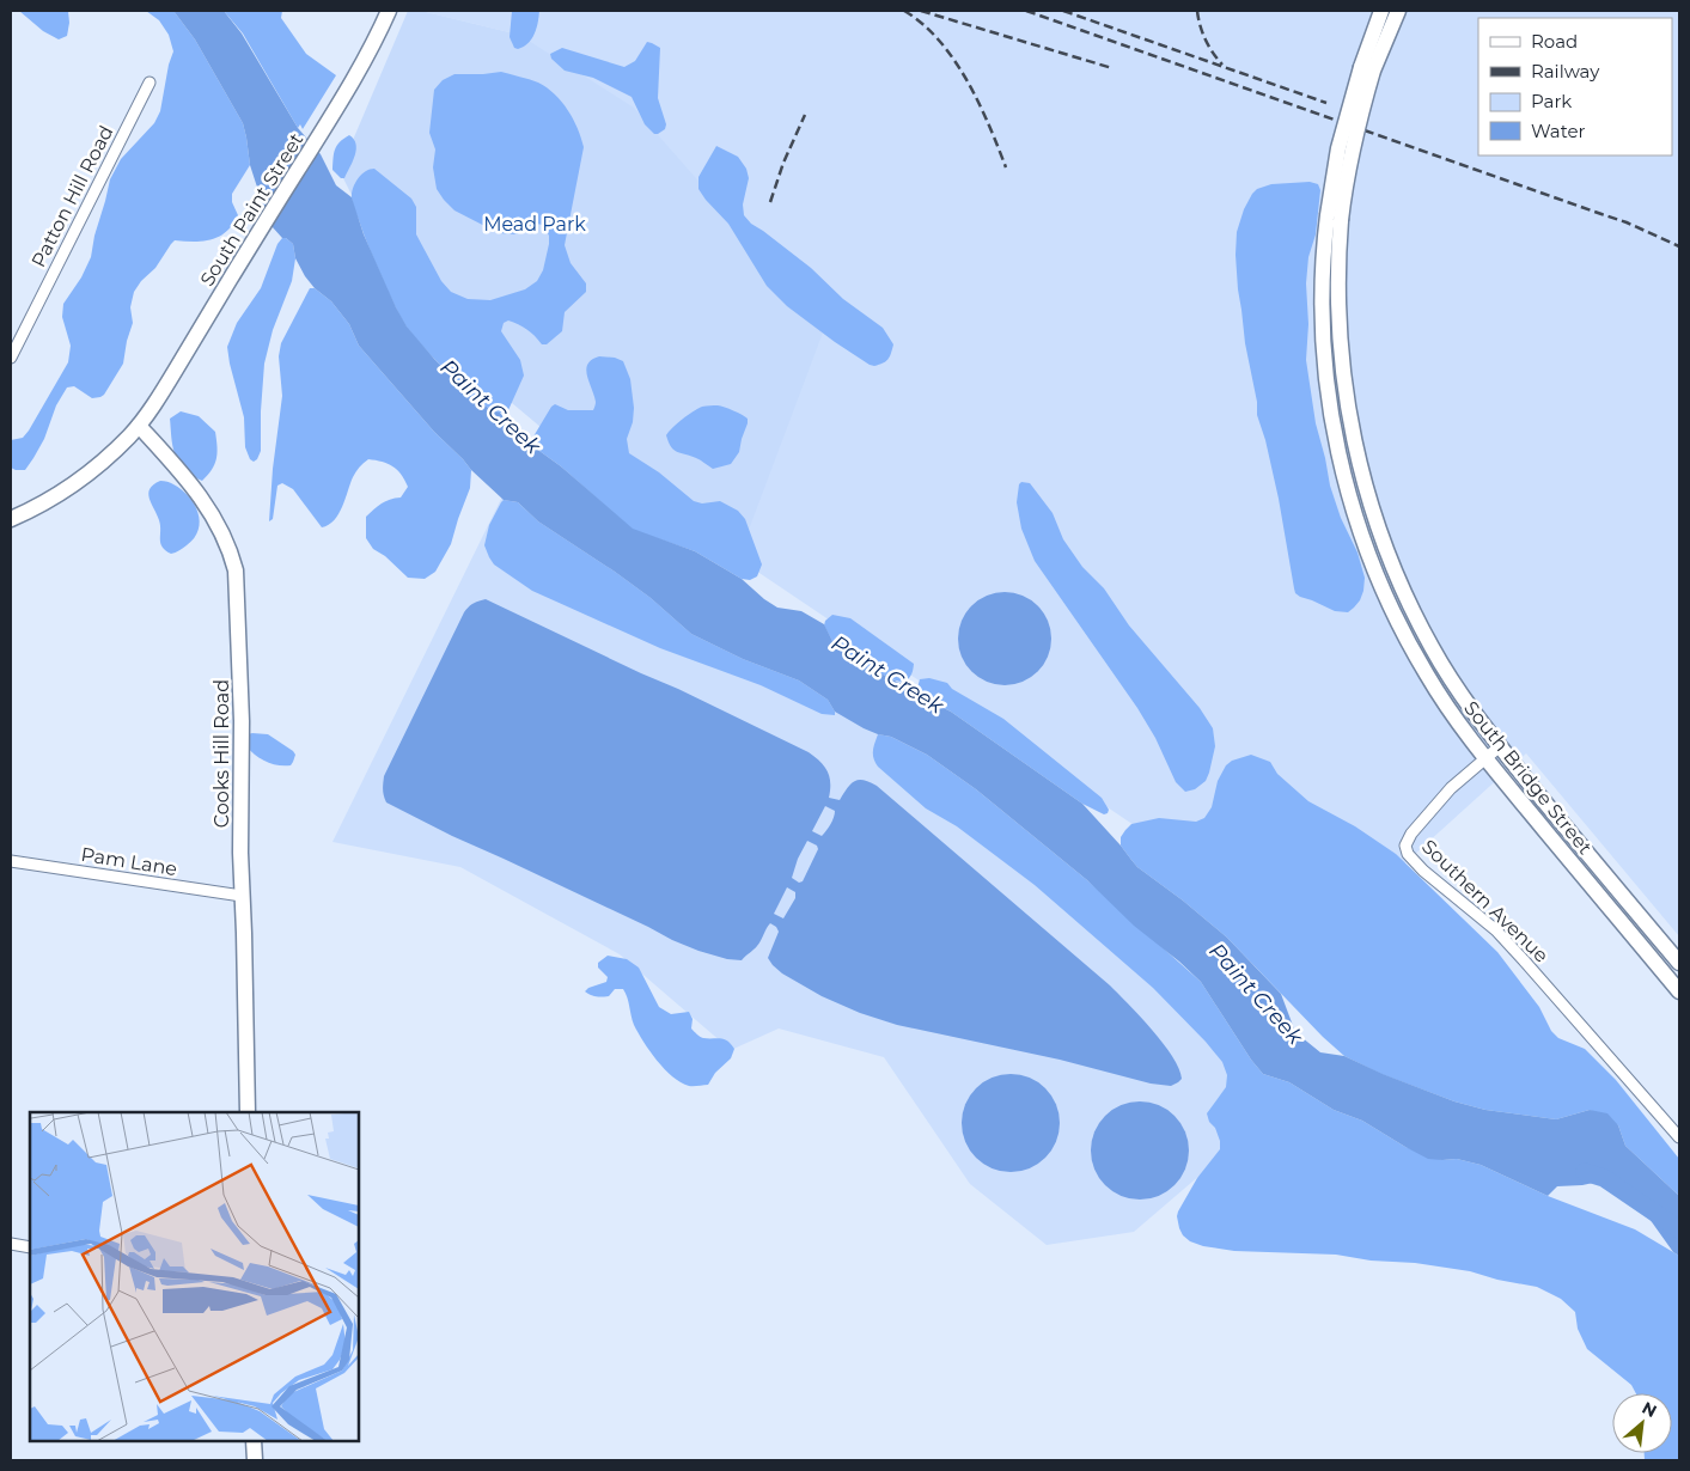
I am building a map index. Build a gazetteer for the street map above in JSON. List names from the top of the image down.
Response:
{
  "streets": {
    "main road": ["South Paint Street", "Cooks Hill Road", "South Bridge Street"],
    "street": ["Patton Hill Road", "Pam Lane", "Southern Avenue"]
  },
  "crossings": [
    ["South Paint Street", "Cooks Hill Road"],
    ["Cooks Hill Road", "Pam Lane"],
    ["South Bridge Street", "Southern Avenue"]
  ],
  "water": ["Paint Creek"],
  "parks": ["Mead Park"],
  "legend": [
    "Road",
    "Railway",
    "Park",
    "Water"
  ],
  "north": "top right"
}
